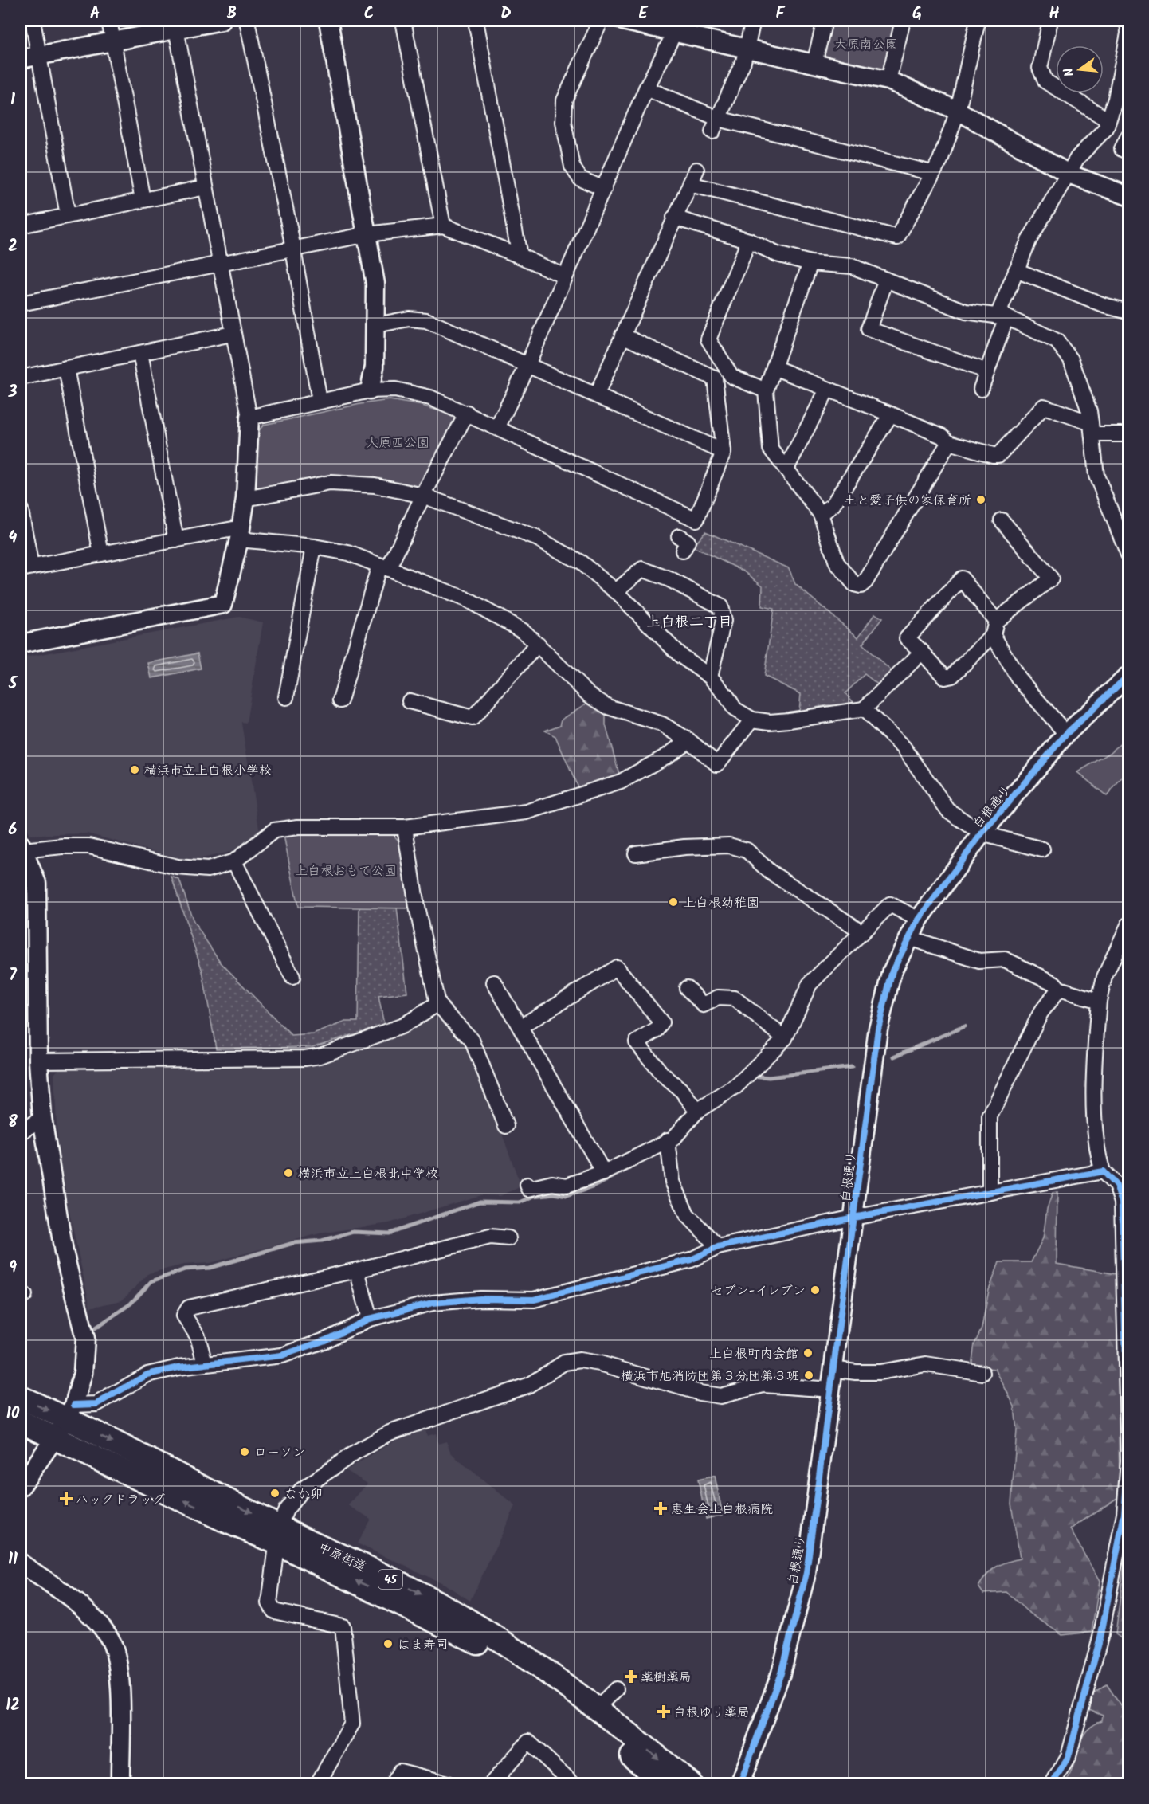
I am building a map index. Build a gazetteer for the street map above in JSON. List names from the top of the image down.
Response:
{
  "streets": {
    "main road": ["中原街道", "45"],
    "street": ["白根通り"]
  },
  "districts": ["上白根二丁目"],
  "parks": ["大原南公園", "大原西公園", "上白根おもて公園"],
  "places": {
    "other": [
      "土と愛子供の家保育所",
      "横浜市立上白根小学校",
      "上白根幼稚園",
      "横浜市立上白根北中学校",
      "セブン-イレブン",
      "上白根町内会館",
      "横浜市旭消防団第３分団第３班",
      "ローソン",
      "なか卯",
      "はま寿司"
    ],
    "health": [
      "ハックドラッグ",
      "恵生会上白根病院",
      "薬樹薬局",
      "白根ゆり薬局"
    ]
  },
  "north": "left",
  "grid": {
    "columns": [
      "A",
      "B",
      "C",
      "D",
      "E",
      "F",
      "G",
      "H"
    ],
    "rows": [
      "1",
      "2",
      "3",
      "4",
      "5",
      "6",
      "7",
      "8",
      "9",
      "10",
      "11",
      "12"
    ]
  }
}
